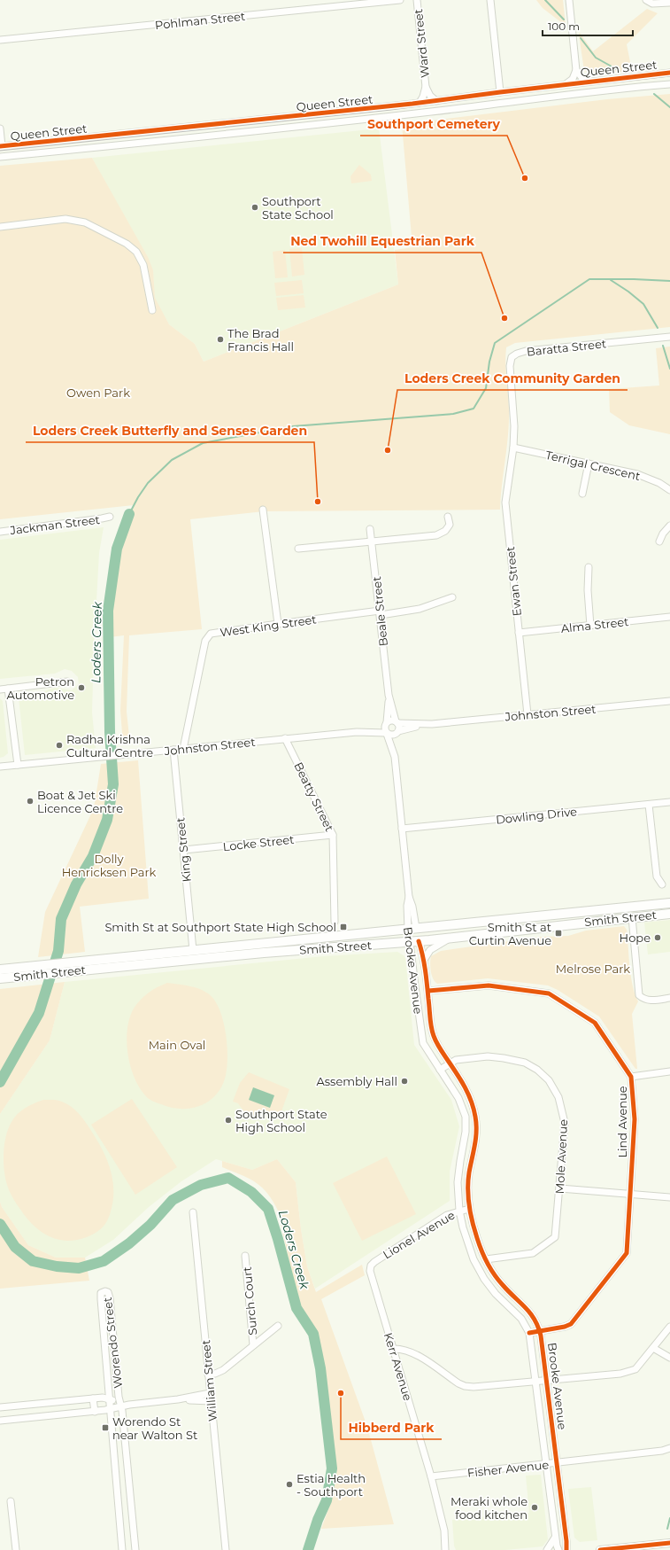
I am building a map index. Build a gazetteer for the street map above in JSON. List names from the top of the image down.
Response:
{
  "streets": {
    "highway": ["Smith Street", "Brooke Avenue"],
    "street": [
      "Pohlman Street",
      "Ward Street",
      "Queen Street",
      "Baratta Street",
      "Terrigal Crescent",
      "Jackman Street",
      "Ewan Street",
      "Beale Street",
      "Alma Street",
      "West King Street",
      "Johnston Street",
      "Beatty Street",
      "Dowling Drive",
      "Locke Street",
      "King Street",
      "Lind Avenue",
      "Mole Avenue",
      "Lionel Avenue",
      "Surch Court",
      "Worendo Street",
      "Kerr Avenue",
      "William Street",
      "Fisher Avenue"
    ]
  },
  "crossings": [
    ["Ward Street", "Queen Street"],
    ["Baratta Street", "Terrigal Crescent"],
    ["Baratta Street", "Ewan Street"],
    ["Terrigal Crescent", "Ewan Street"],
    ["Ewan Street", "Alma Street"],
    ["Ewan Street", "Johnston Street"],
    ["Beale Street", "West King Street"],
    ["Beale Street", "Johnston Street"],
    ["West King Street", "Johnston Street"],
    ["Johnston Street", "Beatty Street"],
    ["Johnston Street", "King Street"],
    ["Beatty Street", "Locke Street"],
    ["Dowling Drive", "Brooke Avenue"],
    ["Locke Street", "King Street"],
    ["King Street", "Smith Street"],
    ["Smith Street", "Brooke Avenue"],
    ["Brooke Avenue", "Lind Avenue"],
    ["Brooke Avenue", "Mole Avenue"],
    ["Brooke Avenue", "Lionel Avenue"],
    ["Brooke Avenue", "Fisher Avenue"],
    ["Lionel Avenue", "Kerr Avenue"],
    ["Kerr Avenue", "Fisher Avenue"]
  ],
  "water": ["Loders Creek"],
  "parks": [
    "Owen Park",
    "Dolly Henricksen Park",
    "Melrose Park",
    "Main Oval"
  ],
  "places": {
    "other": [
      "Southport Cemetery",
      "Southport State School",
      "Ned Twohill Equestrian Park",
      "The Brad Francis Hall",
      "Loders Creek Community Garden",
      "Loders Creek Butterfly and Senses Garden",
      "Petron Automotive",
      "Radha Krishna Cultural Centre",
      "Boat & Jet Ski Licence Centre",
      "Hope",
      "Assembly Hall",
      "Southport State High School",
      "Hibberd Park",
      "Estia Health - Southport",
      "Meraki whole food kitchen"
    ],
    "transit": ["Smith St at Southport State High School", "Smith St at Curtin Avenue", "Worendo St near Walton St"]
  },
  "scale_bar": "100 m"
}
